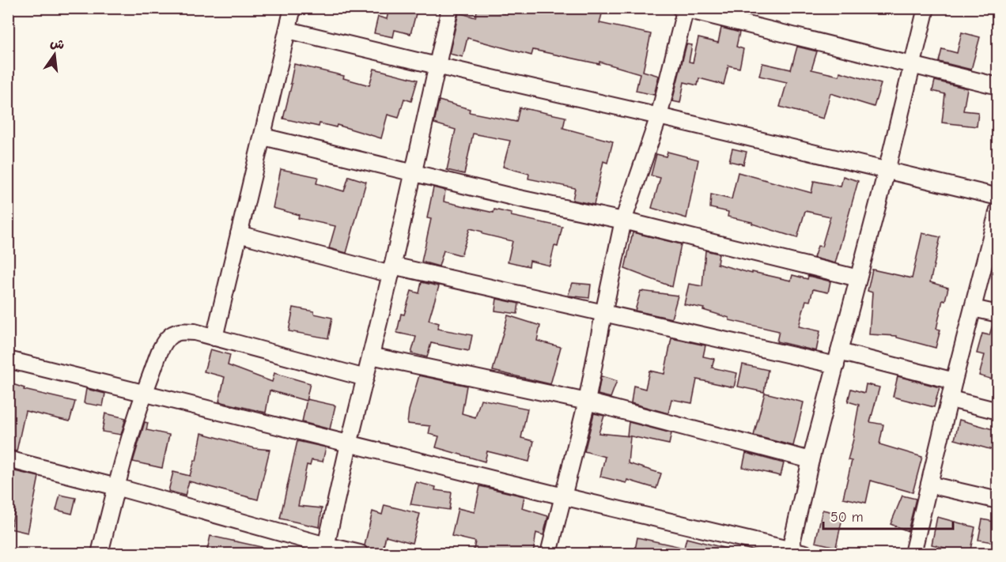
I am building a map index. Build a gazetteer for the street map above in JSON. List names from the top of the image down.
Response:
{
  "scale_bar": "50 m",
  "north": "top"
}
